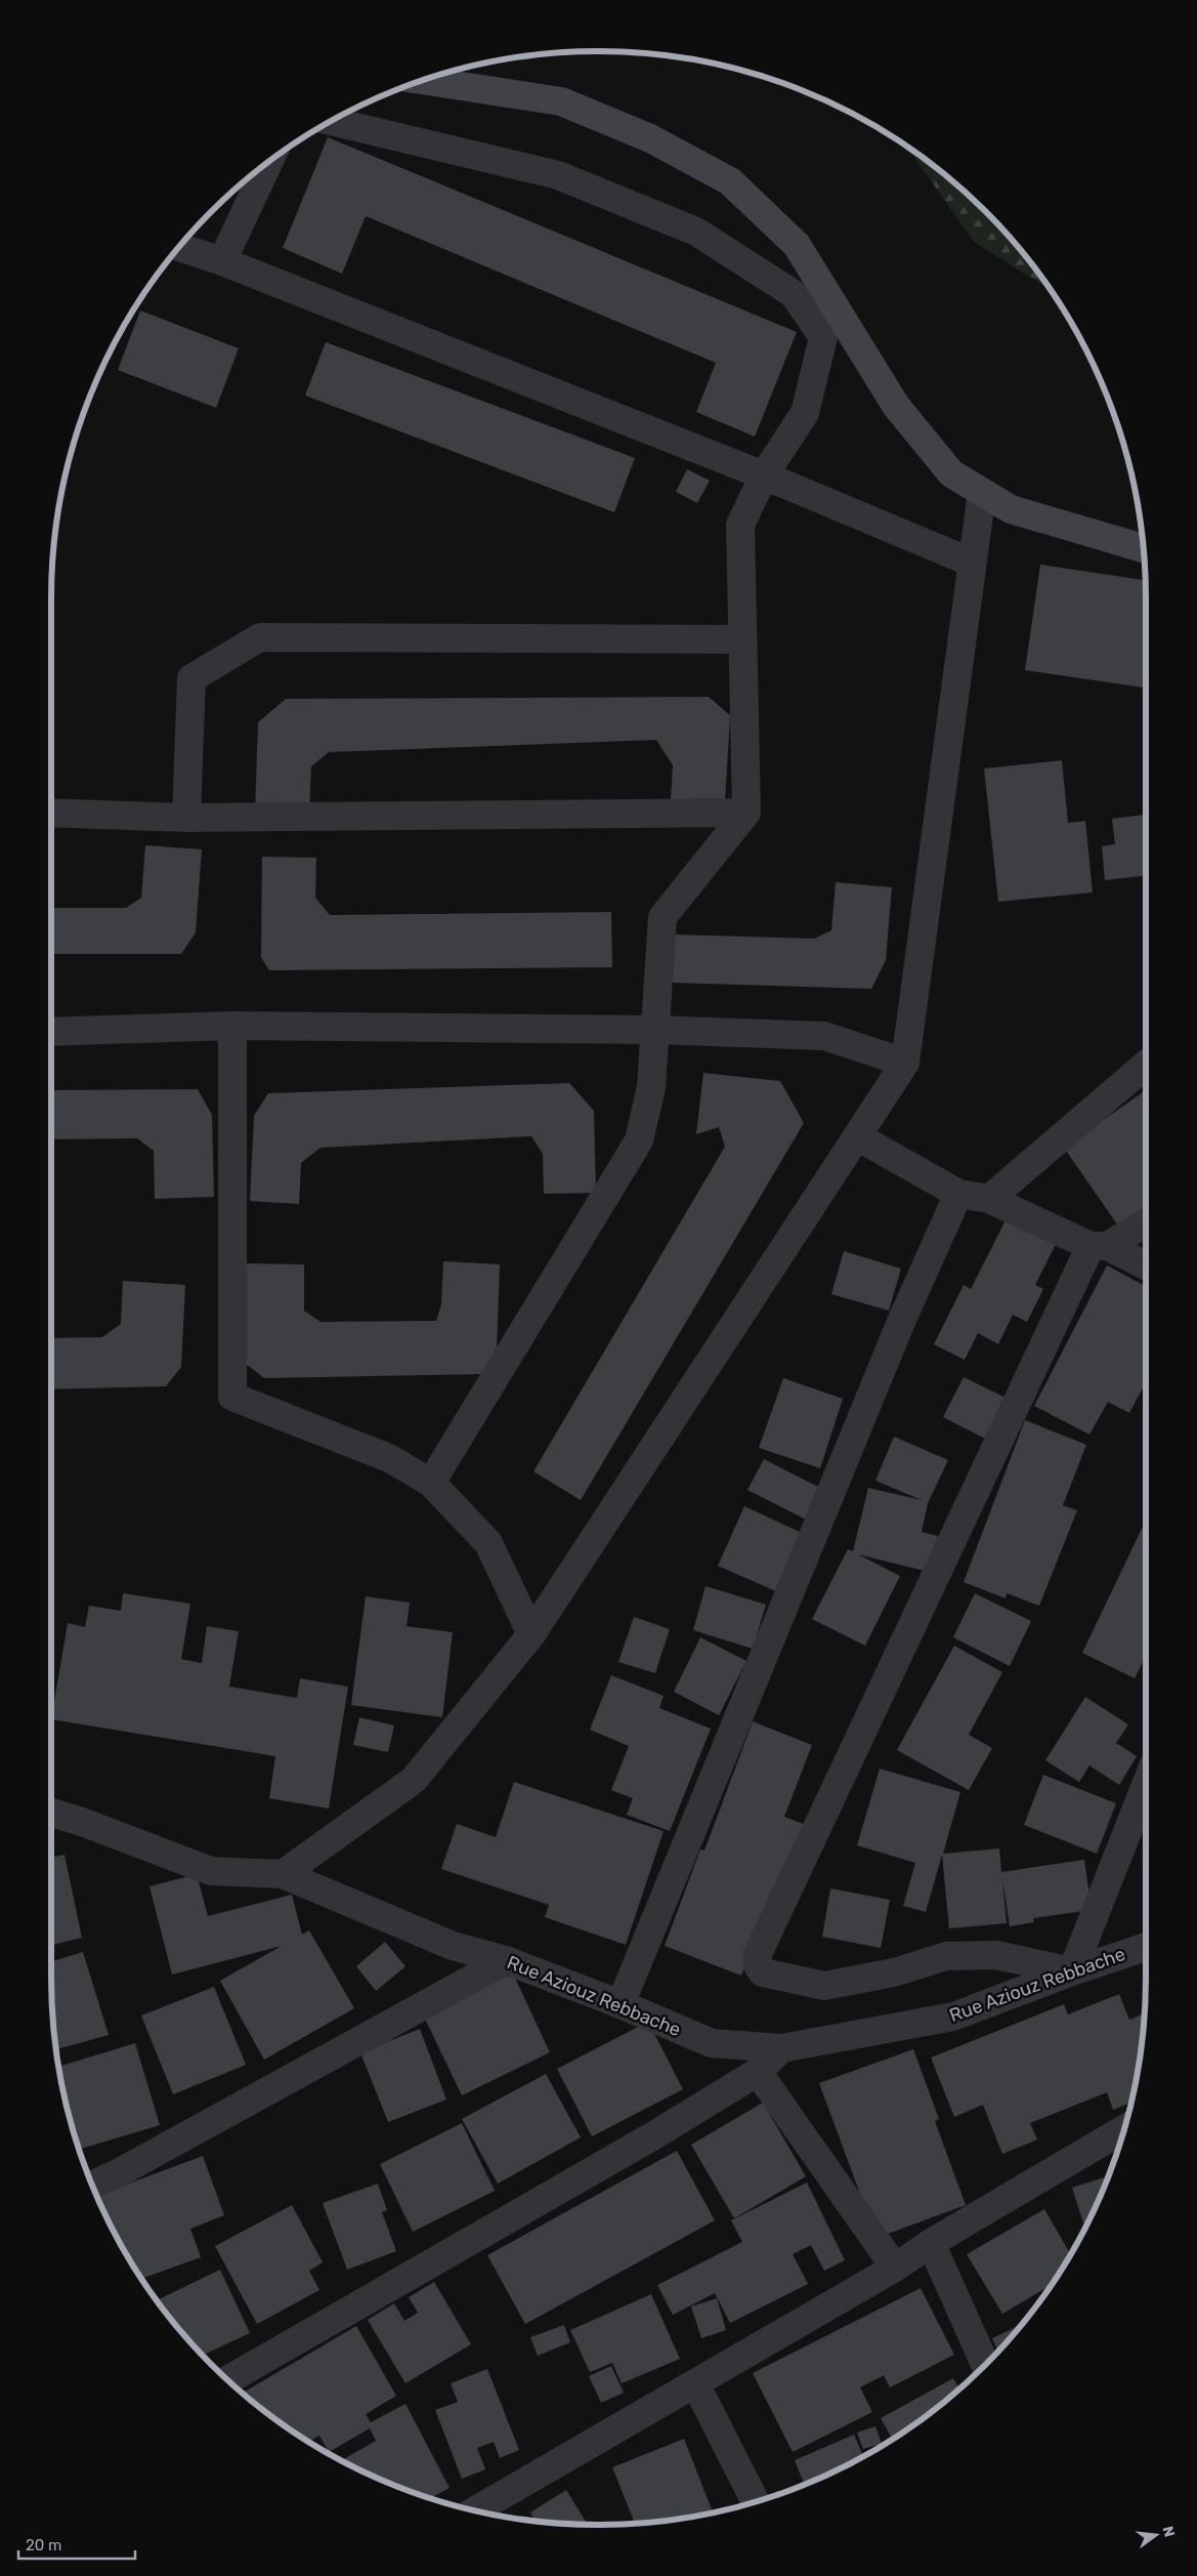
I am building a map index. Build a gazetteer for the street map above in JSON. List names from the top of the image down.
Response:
{
  "streets": {
    "street": ["Rue Aziouz Rebbache"]
  },
  "scale_bar": "20 m",
  "north": "right"
}
